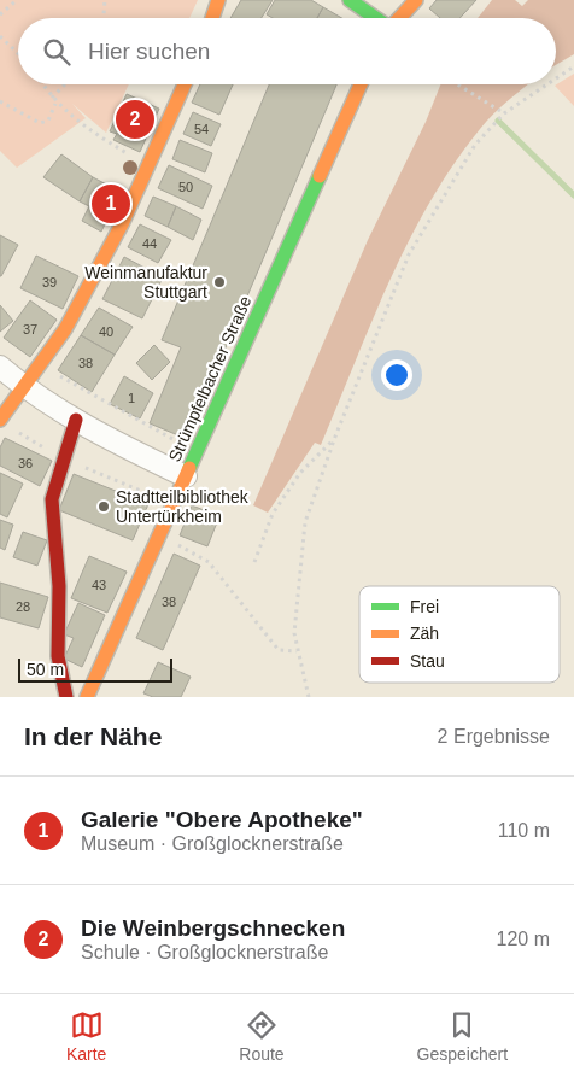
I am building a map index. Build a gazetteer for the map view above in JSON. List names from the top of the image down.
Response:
{
  "streets": {
    "street": ["Strümpfelbacher Straße"]
  },
  "places": ["Weinmanufaktur Stuttgart", "Stadtteilbibliothek Untertürkheim"],
  "house_numbers": [
    "54",
    "50",
    "44",
    "39",
    "37",
    "40",
    "38",
    "1",
    "36",
    "43",
    "38",
    "28"
  ],
  "legend": ["Frei", "Zäh", "Stau"],
  "scale_bar": "50 m",
  "page": {
    "search": "Hier suchen",
    "pins": ["2", "1"],
    "scale": "50 m",
    "heading": ["In der Nähe", "2 Ergebnisse"],
    "list": [
      {
        "mark": "1",
        "name": "Galerie \"Obere Apotheke\"",
        "note": "Museum · Großglocknerstraße",
        "value": "110 m"
      },
      {
        "mark": "2",
        "name": "Die Weinbergschnecken",
        "note": "Schule · Großglocknerstraße",
        "value": "120 m"
      }
    ],
    "nav": ["Karte", "Route", "Gespeichert"]
  }
}
